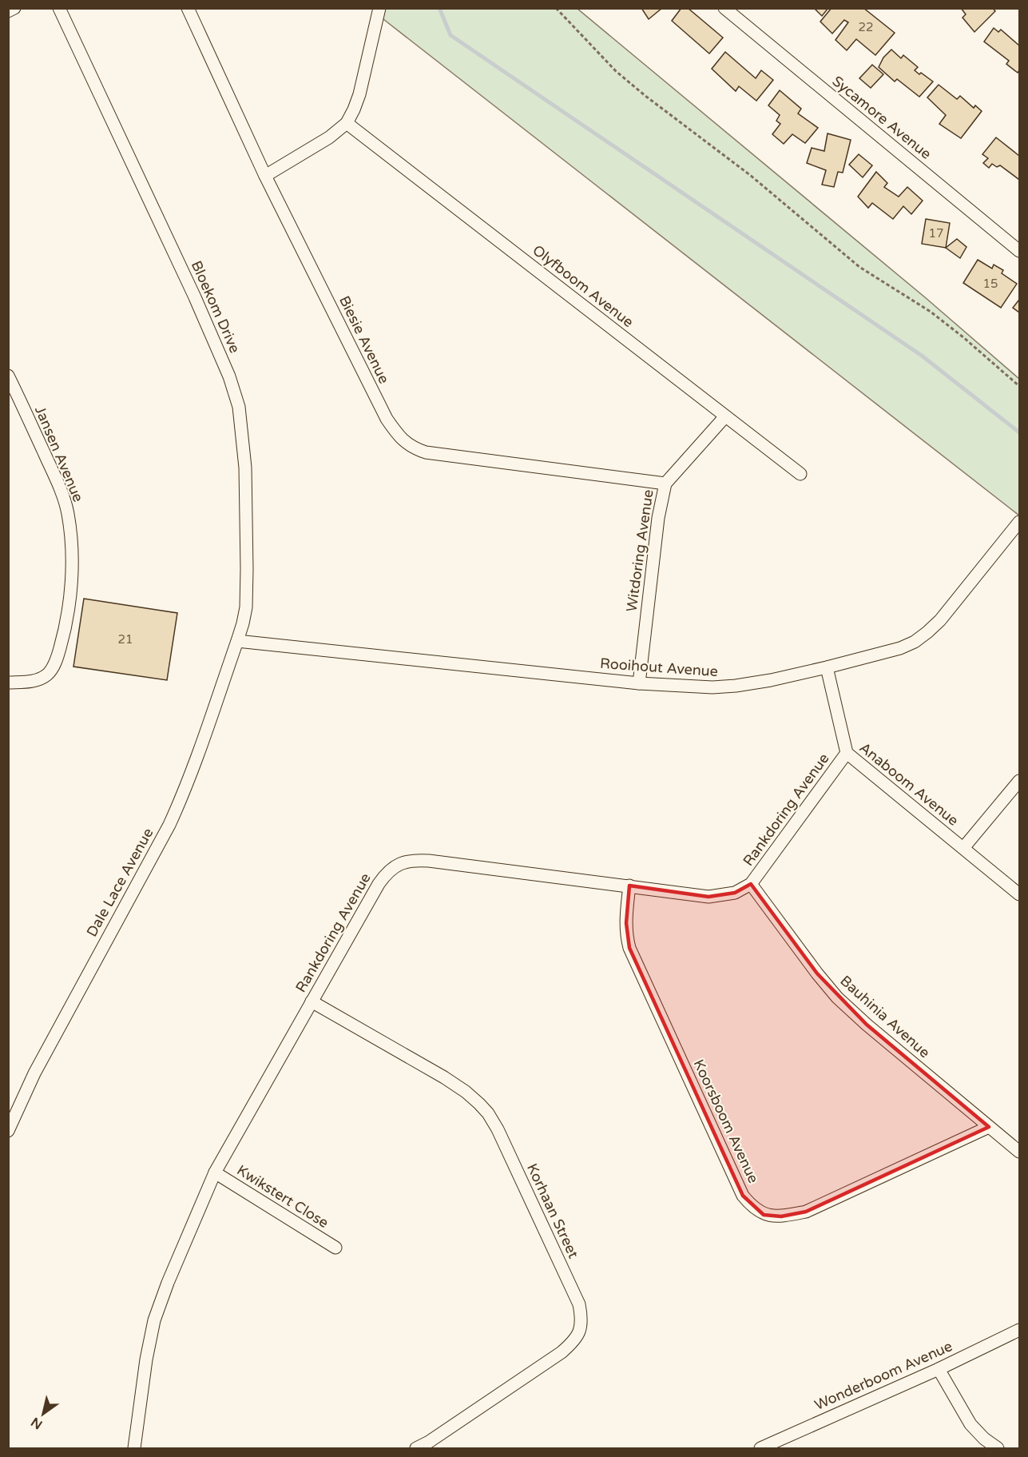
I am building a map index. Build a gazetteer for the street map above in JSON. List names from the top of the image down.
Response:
{
  "streets": {
    "street": [
      "Sycamore Avenue",
      "Olyfboom Avenue",
      "Bloekom Drive",
      "Biesie Avenue",
      "Jansen Avenue",
      "Witdoring Avenue",
      "Rooihout Avenue",
      "Anaboom Avenue",
      "Rankdoring Avenue",
      "Dale Lace Avenue",
      "Bauhinia Avenue",
      "Koorsboom Avenue",
      "Kwikstert Close",
      "Korhaan Street",
      "Wonderboom Avenue"
    ]
  },
  "crossings": [
    ["Olyfboom Avenue", "Witdoring Avenue"],
    ["Bloekom Drive", "Rooihout Avenue"],
    ["Bloekom Drive", "Dale Lace Avenue"],
    ["Biesie Avenue", "Witdoring Avenue"],
    ["Witdoring Avenue", "Rooihout Avenue"],
    ["Rooihout Avenue", "Anaboom Avenue"],
    ["Rooihout Avenue", "Dale Lace Avenue"],
    ["Anaboom Avenue", "Rankdoring Avenue"],
    ["Rankdoring Avenue", "Bauhinia Avenue"],
    ["Rankdoring Avenue", "Koorsboom Avenue"],
    ["Rankdoring Avenue", "Kwikstert Close"],
    ["Rankdoring Avenue", "Korhaan Street"],
    ["Bauhinia Avenue", "Koorsboom Avenue"]
  ],
  "house_numbers": [
    "22",
    "17",
    "15",
    "21"
  ],
  "north": "bottom left"
}
